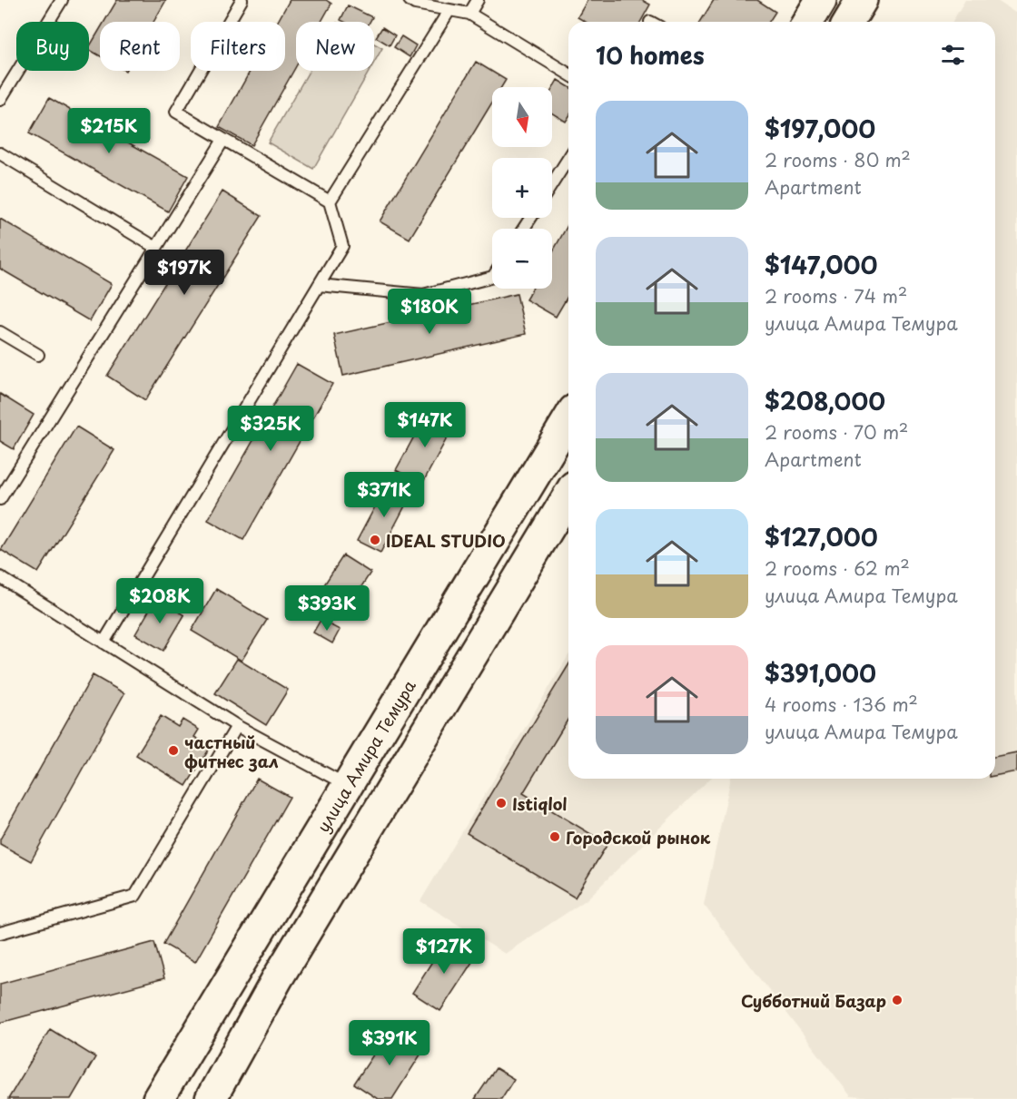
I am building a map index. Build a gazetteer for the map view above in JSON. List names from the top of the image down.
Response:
{
  "streets": {
    "main road": ["улица Амира Темура"]
  },
  "places": [
    "IDEAL STUDIO",
    "частный фитнес зал",
    "Istiqlol",
    "Городской рынок",
    "Субботний Базар"
  ],
  "north": "bottom",
  "page": {
    "chip": [
      "Buy",
      "Rent",
      "Filters",
      "New"
    ],
    "heading": "10 homes",
    "map_buttons": ["+", "−"],
    "list": [
      {
        "name": "$197,000",
        "note": "2 rooms · 80 m² · Apartment"
      },
      {
        "name": "$147,000",
        "note": "2 rooms · 74 m² · улица Амира Темура"
      },
      {
        "name": "$208,000",
        "note": "2 rooms · 70 m² · Apartment"
      },
      {
        "name": "$127,000",
        "note": "2 rooms · 62 m² · улица Амира Темура"
      },
      {
        "name": "$391,000",
        "note": "4 rooms · 136 m² · улица Амира Темура"
      }
    ],
    "price": [
      "$215K",
      "$197K",
      "$180K",
      "$147K",
      "$325K",
      "$371K",
      "$208K",
      "$393K",
      "$127K",
      "$391K"
    ]
  }
}
